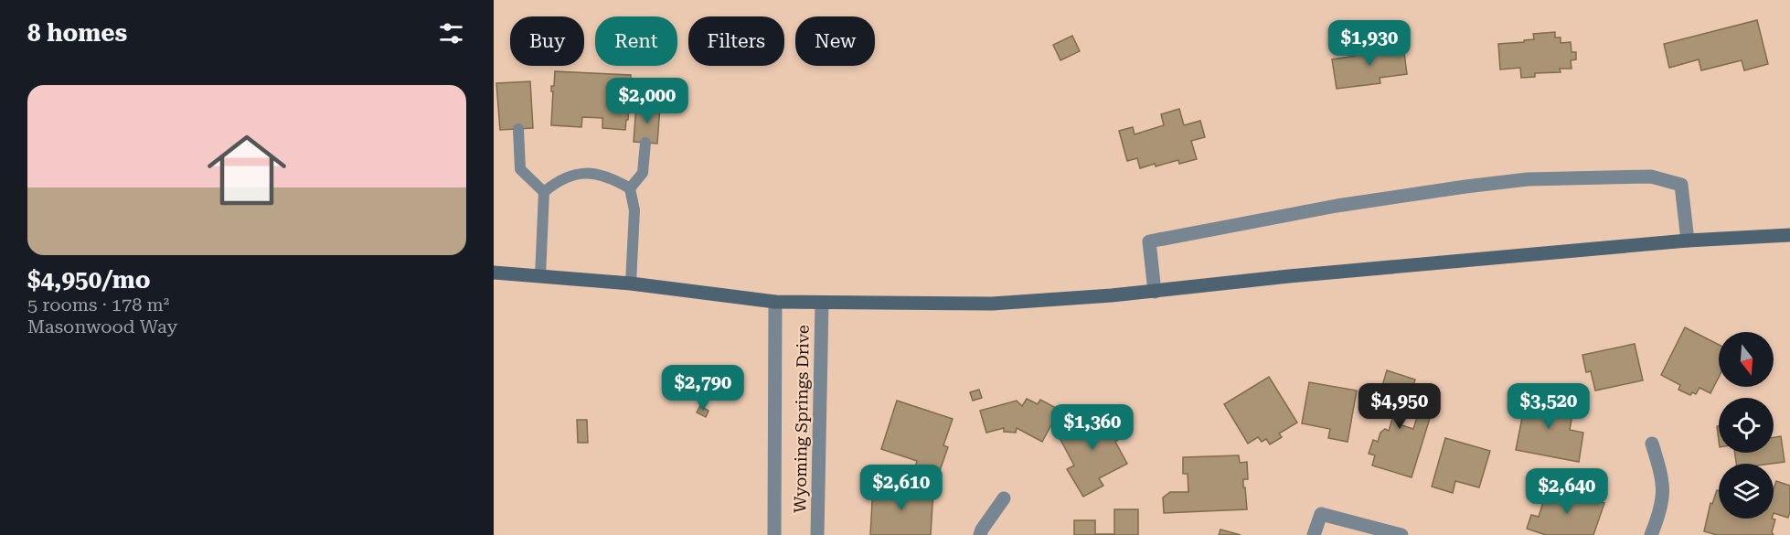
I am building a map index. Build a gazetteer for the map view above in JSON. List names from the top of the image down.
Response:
{
  "streets": {
    "street": ["Wyoming Springs Drive"]
  },
  "north": "bottom",
  "page": {
    "heading": "8 homes",
    "chip": [
      "Buy",
      "Rent",
      "Filters",
      "New"
    ],
    "price": [
      "$1,930",
      "$2,000",
      "$2,790",
      "$4,950",
      "$3,520",
      "$1,360",
      "$2,610",
      "$2,640"
    ],
    "list": [
      {
        "name": "$4,950/mo",
        "note": "5 rooms · 178 m² · Masonwood Way"
      }
    ]
  }
}
